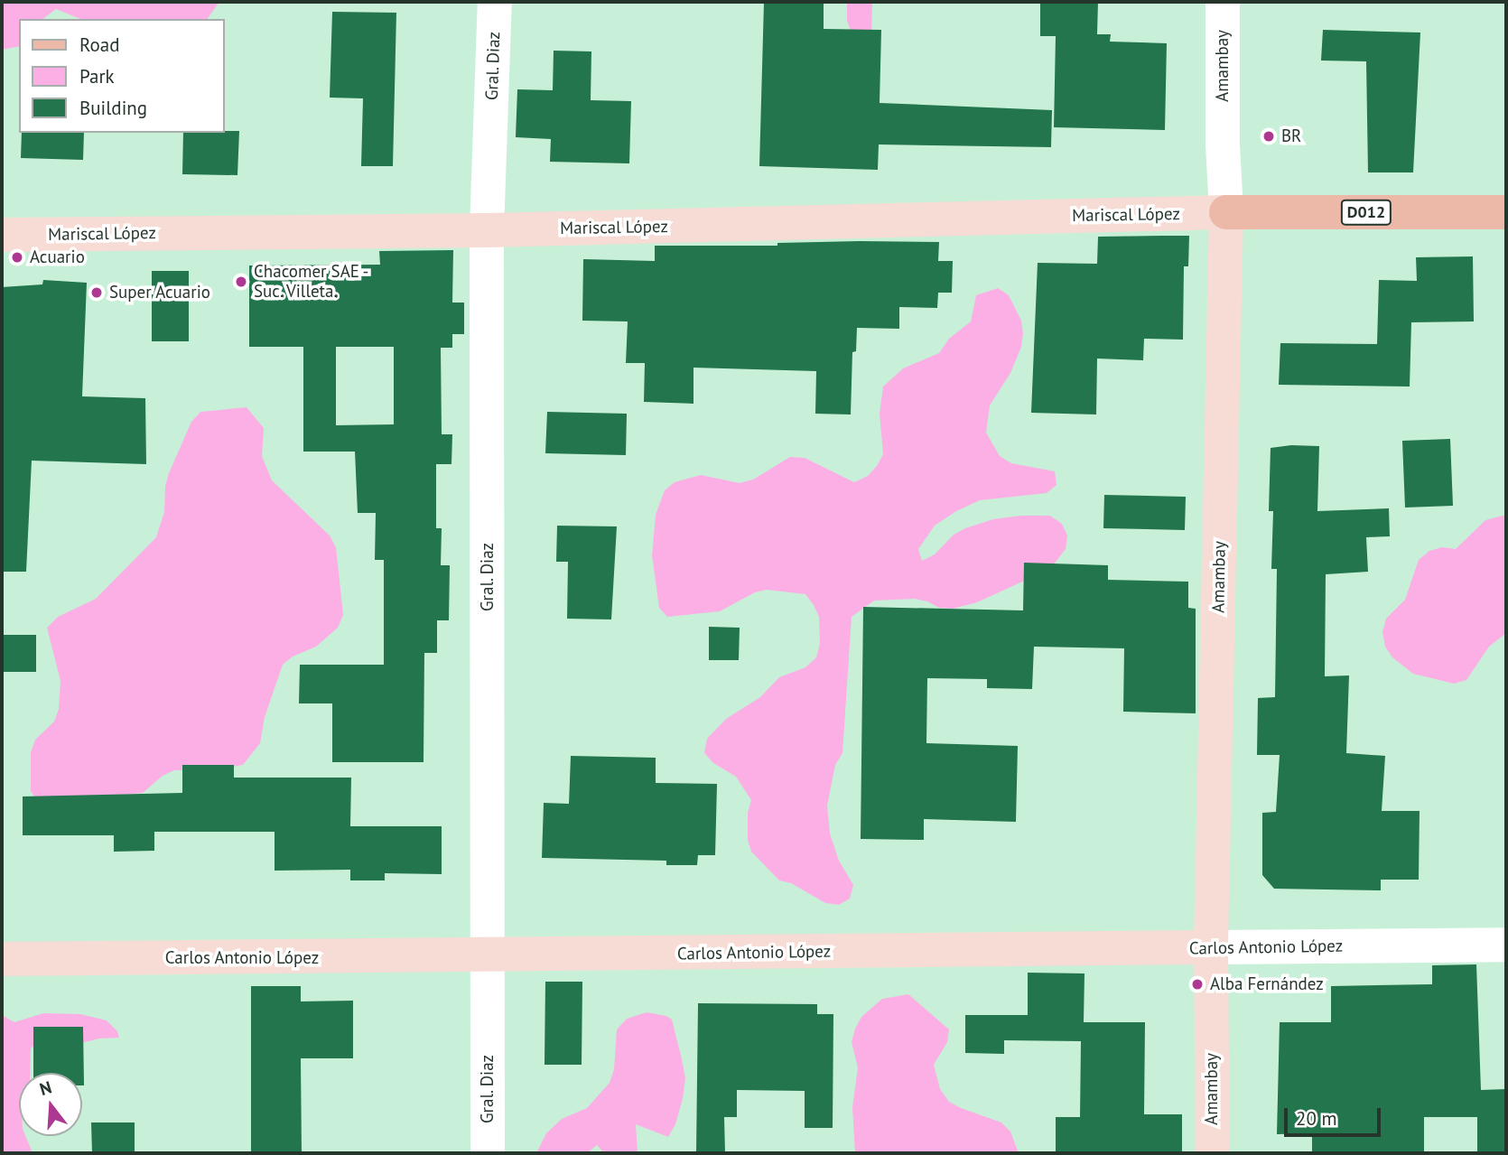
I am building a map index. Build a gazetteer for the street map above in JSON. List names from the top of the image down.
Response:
{
  "streets": {
    "main road": [
      "Amambay",
      "D012",
      "Mariscal López",
      "Carlos Antonio López"
    ],
    "street": ["Gral. Diaz"]
  },
  "crossings": [
    ["Gral. Diaz", "Mariscal López"],
    ["Gral. Diaz", "Carlos Antonio López"],
    ["Amambay", "D012"],
    ["Amambay", "Mariscal López"],
    ["Amambay", "Carlos Antonio López"],
    ["D012", "Mariscal López"]
  ],
  "places": [
    "BR",
    "Acuario",
    "Chacomer SAE - Suc. Villeta.",
    "Super Acuario",
    "Alba Fernández"
  ],
  "legend": ["Road", "Park", "Building"],
  "scale_bar": "20 m",
  "north": "top"
}
